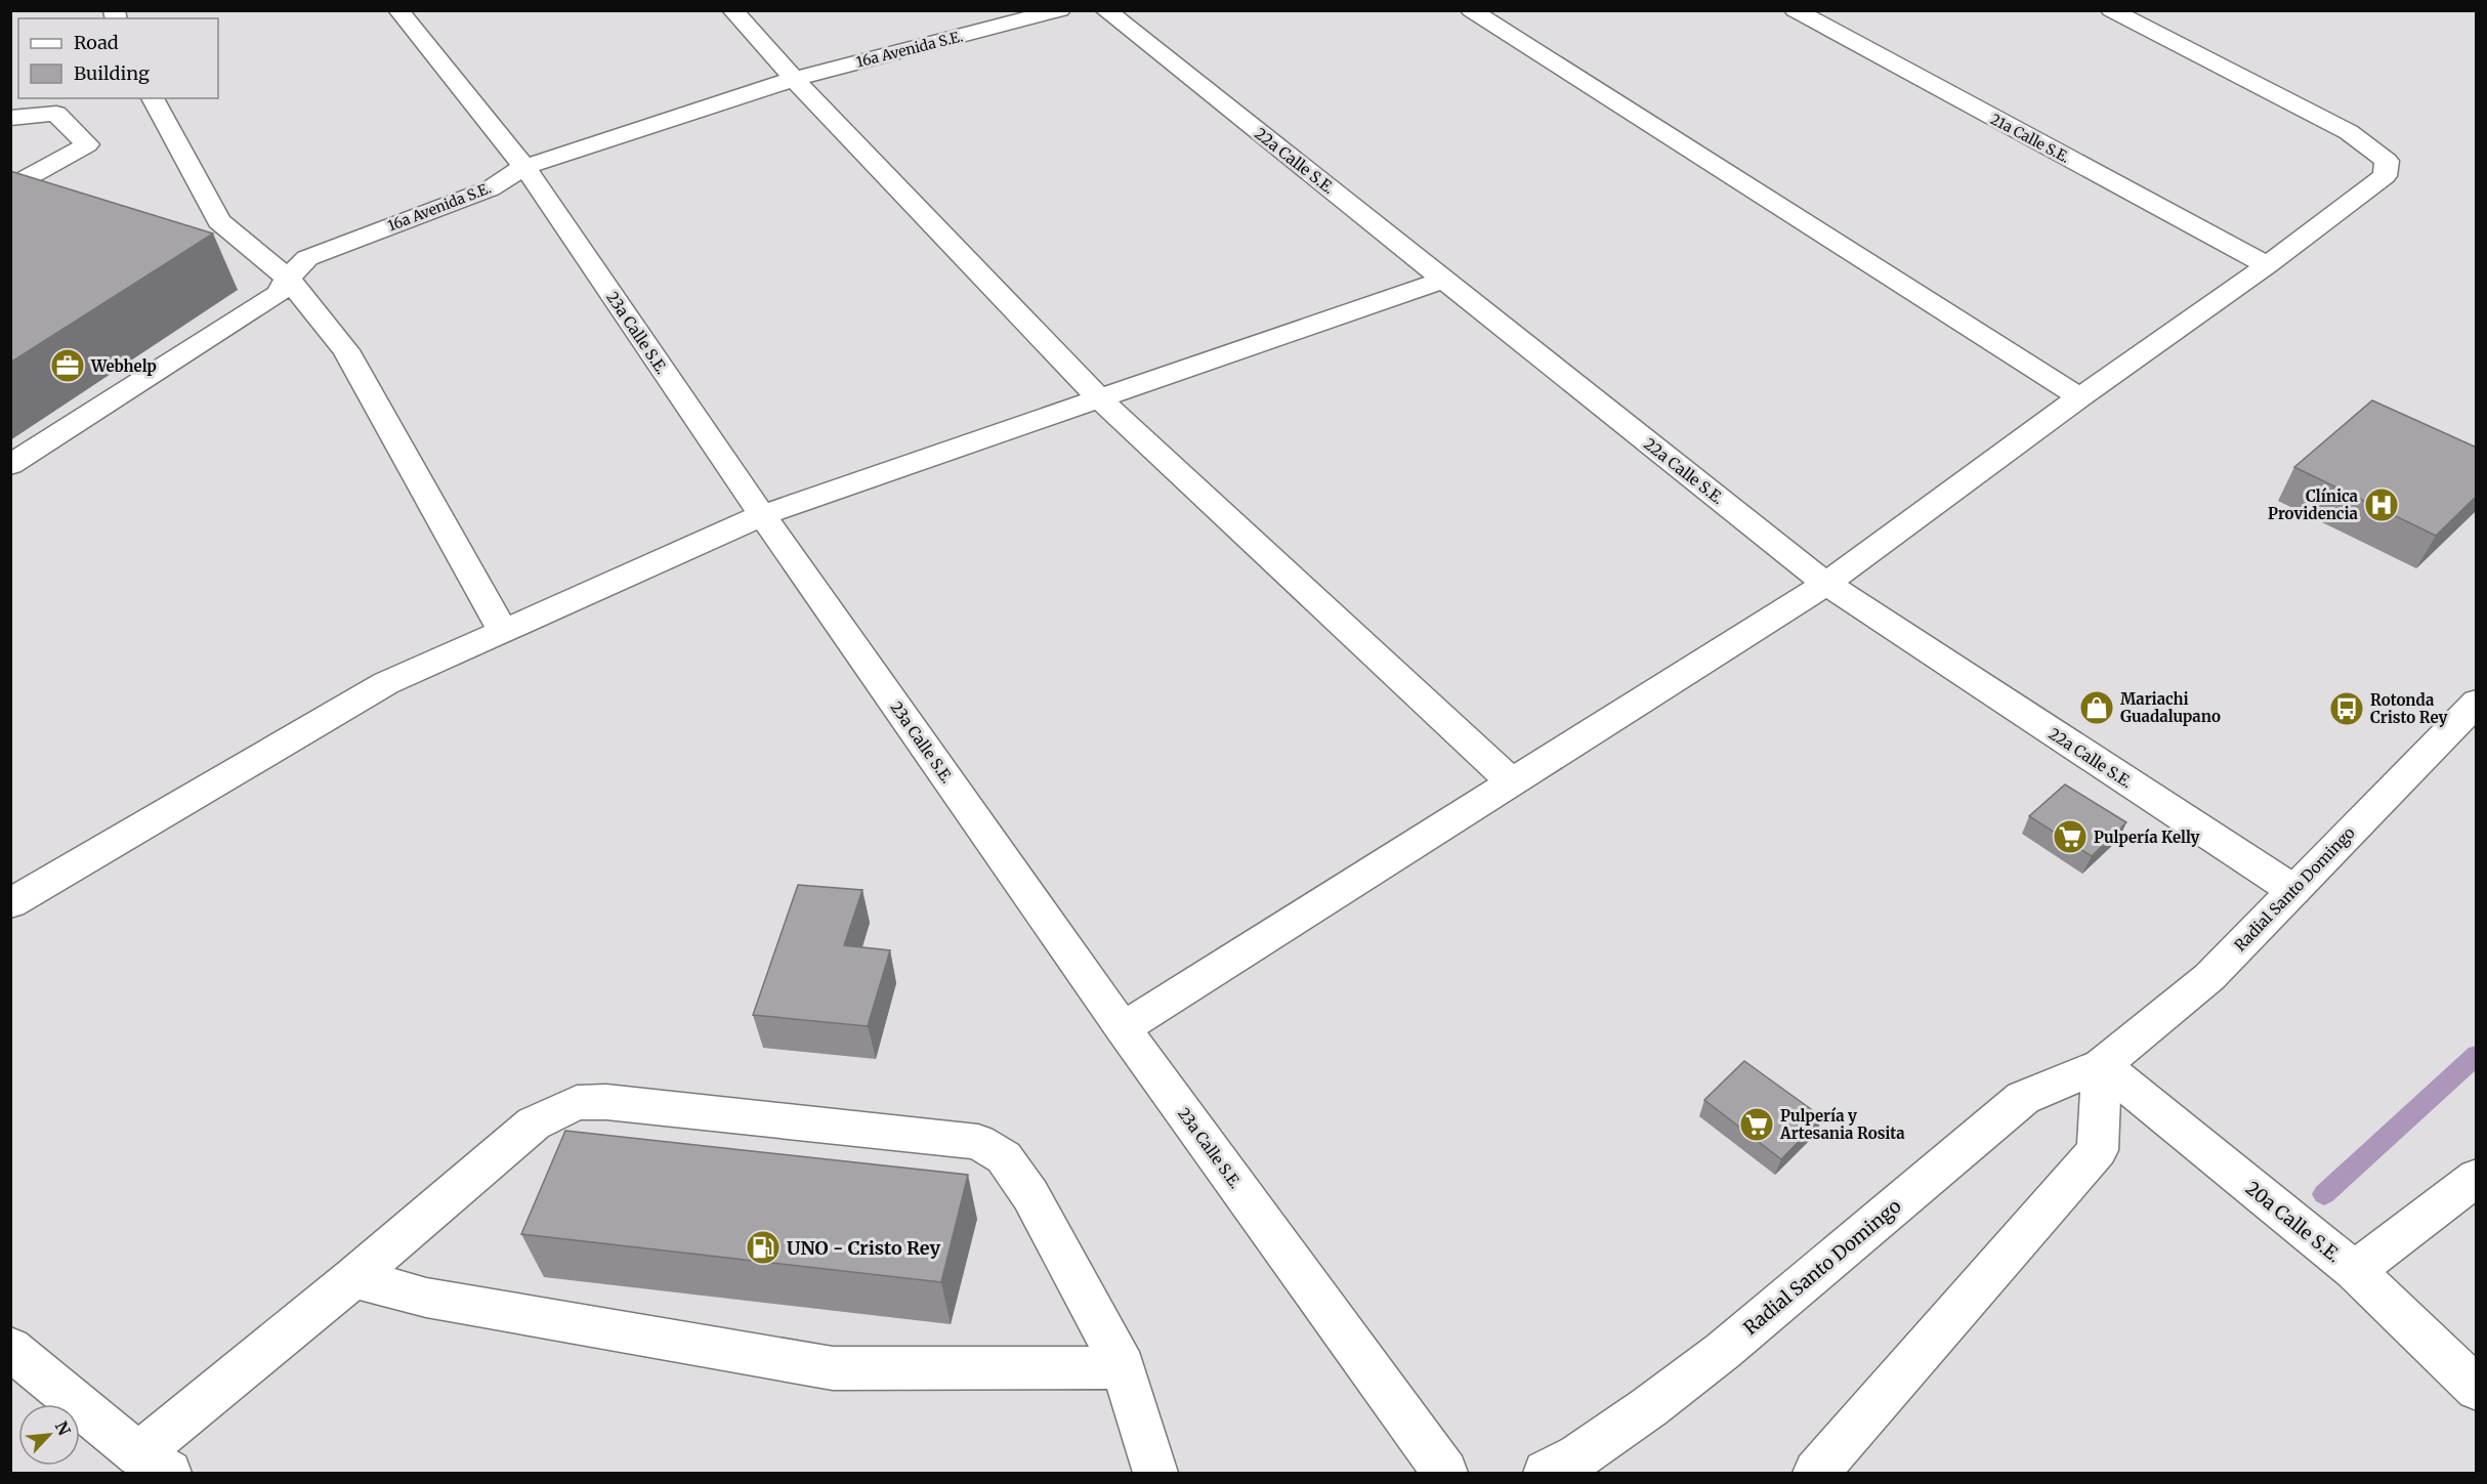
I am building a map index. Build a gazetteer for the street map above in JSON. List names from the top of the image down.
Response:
{
  "streets": {
    "street": [
      "16a Avenida S.E.",
      "21a Calle S.E.",
      "22a Calle S.E.",
      "23a Calle S.E.",
      "Radial Santo Domingo",
      "20a Calle S.E."
    ]
  },
  "crossings": [
    ["16a Avenida S.E.", "23a Calle S.E."],
    ["22a Calle S.E.", "Radial Santo Domingo"],
    ["Radial Santo Domingo", "20a Calle S.E."]
  ],
  "places": {
    "office": ["Webhelp"],
    "hospital": ["Clínica Providencia"],
    "shop": ["Mariachi Guadalupano"],
    "bus stop": ["Rotonda Cristo Rey"],
    "supermarket": ["Pulpería Kelly", "Pulpería y Artesania Rosita"],
    "fuel station": ["UNO - Cristo Rey"]
  },
  "legend": ["Road", "Building"],
  "north": "top right"
}
